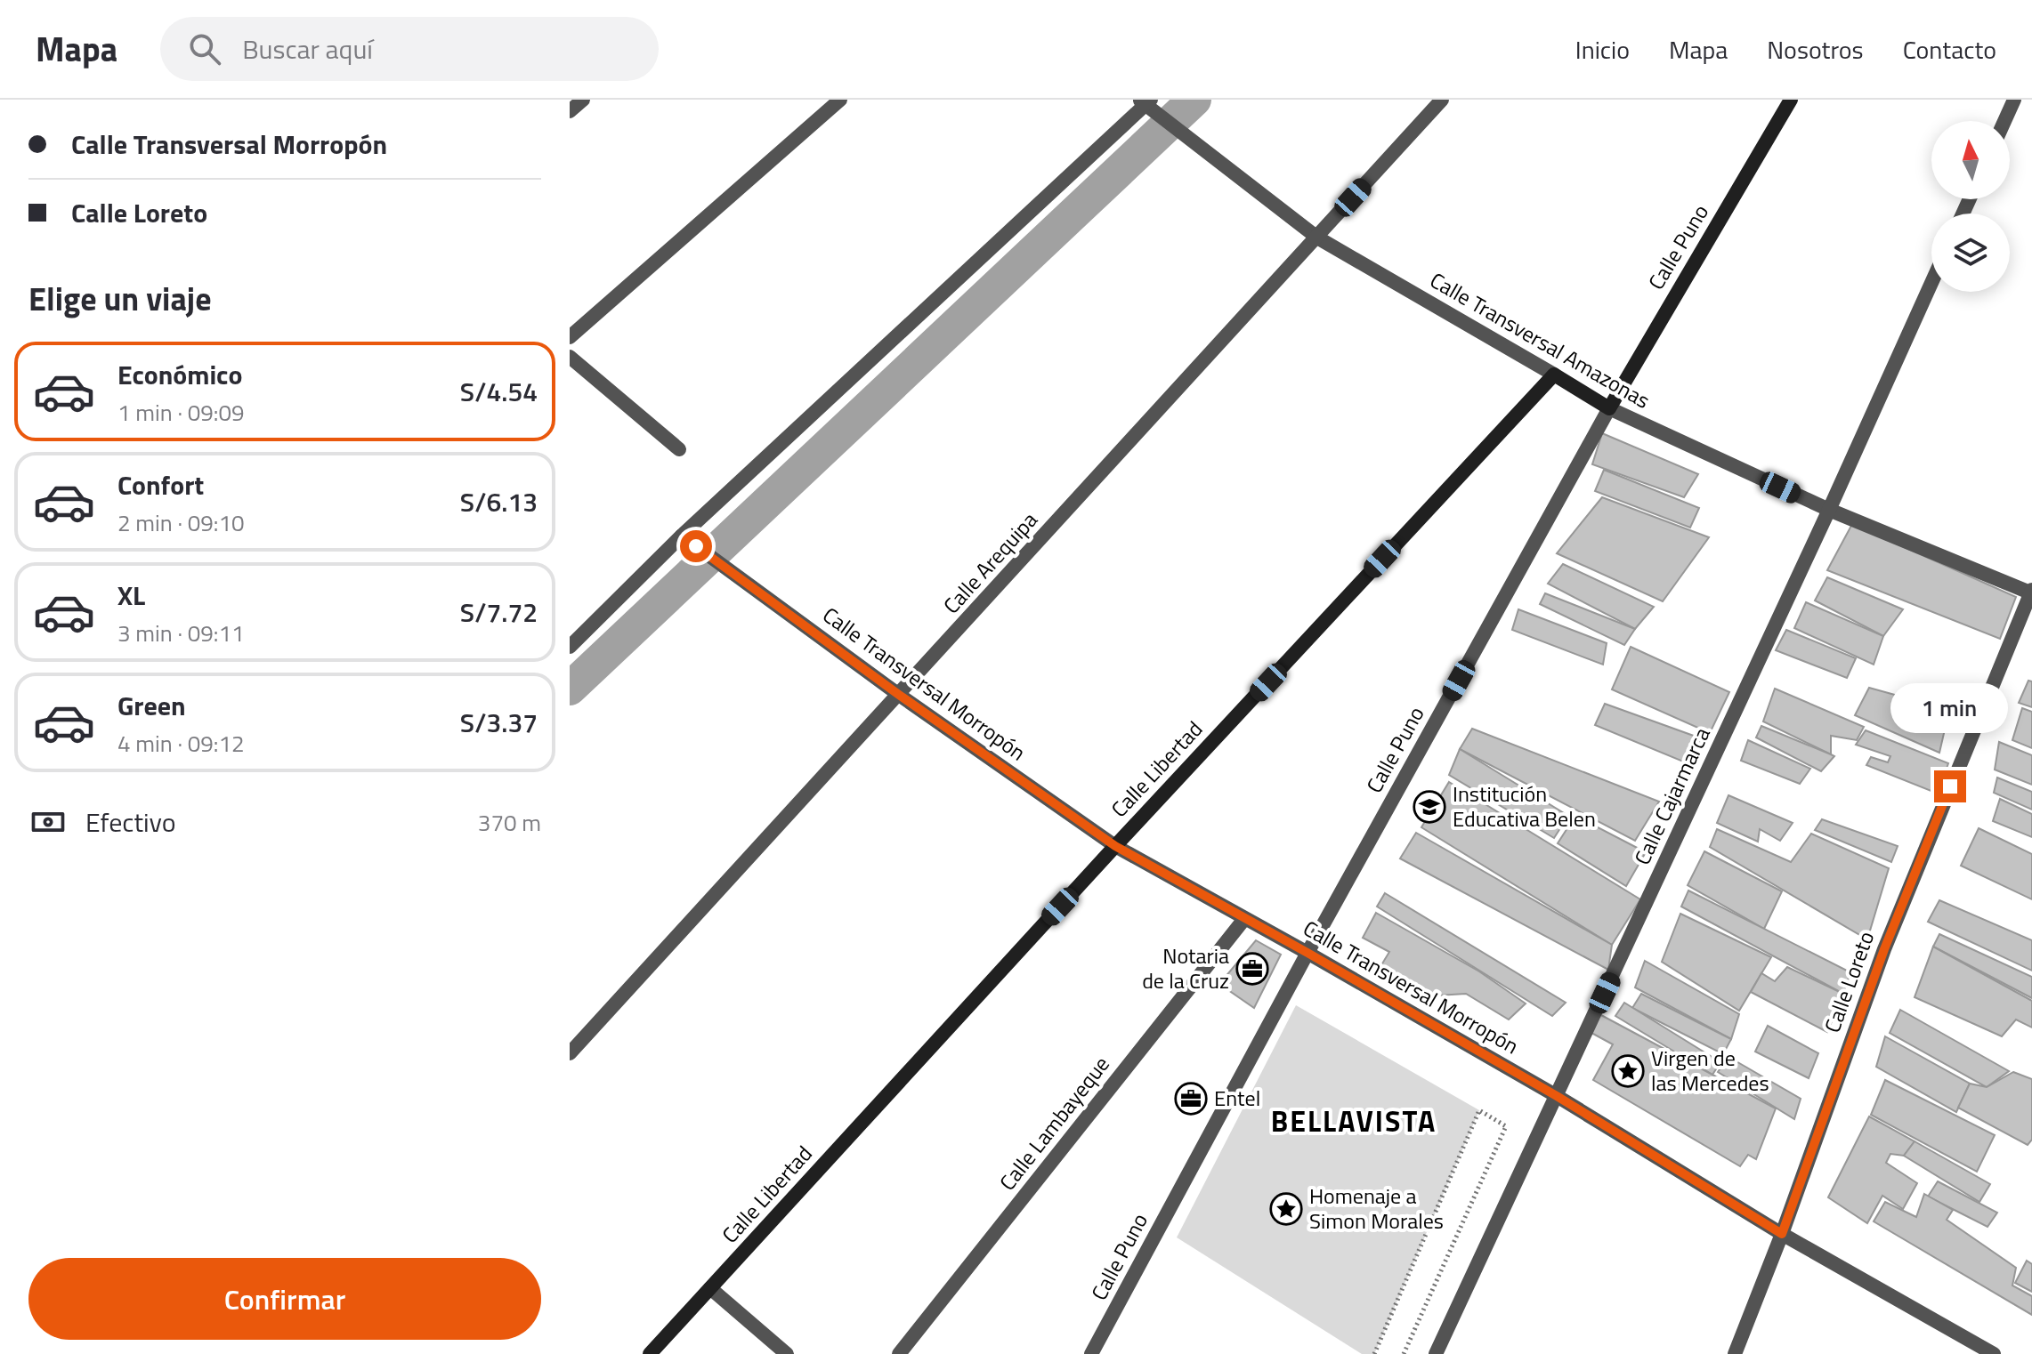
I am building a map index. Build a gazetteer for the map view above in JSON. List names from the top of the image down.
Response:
{
  "streets": {
    "main road": ["Calle Puno", "Calle Transversal Amazonas", "Calle Libertad"],
    "street": [
      "Calle Arequipa",
      "Calle Transversal Morropón",
      "Calle Cajarmarca",
      "Calle Loreto",
      "Calle Lambayeque"
    ]
  },
  "crossings": [
    ["Calle Puno", "Calle Transversal Amazonas"],
    ["Calle Puno", "Calle Transversal Morropón"],
    ["Calle Transversal Amazonas", "Calle Arequipa"],
    ["Calle Transversal Amazonas", "Calle Libertad"],
    ["Calle Transversal Amazonas", "Calle Cajarmarca"],
    ["Calle Transversal Amazonas", "Calle Loreto"],
    ["Calle Arequipa", "Calle Transversal Morropón"],
    ["Calle Transversal Morropón", "Calle Libertad"],
    ["Calle Transversal Morropón", "Calle Cajarmarca"],
    ["Calle Transversal Morropón", "Calle Loreto"],
    ["Calle Transversal Morropón", "Calle Lambayeque"]
  ],
  "districts": ["BELLAVISTA"],
  "places": {
    "school or university": ["Institución Educativa Belen"],
    "office": ["Notaria de la Cruz", "Entel"],
    "place": ["Virgen de las Mercedes", "Homenaje a Simon Morales"]
  },
  "north": "top",
  "page": {
    "header": "Mapa",
    "search": "Buscar aquí",
    "nav": [
      "Inicio",
      "Mapa",
      "Nosotros",
      "Contacto"
    ],
    "banner": ["Calle Transversal Morropón", "Calle Loreto"],
    "heading": "Elige un viaje",
    "list": [
      {
        "name": "Económico",
        "note": "1 min · 09:09",
        "value": "S/4.54"
      },
      {
        "name": "Confort",
        "note": "2 min · 09:10",
        "value": "S/6.13"
      },
      {
        "name": "XL",
        "note": "3 min · 09:11",
        "value": "S/7.72"
      },
      {
        "name": "Green",
        "note": "4 min · 09:12",
        "value": "S/3.37"
      }
    ],
    "bubble": "1 min",
    "pay": ["Efectivo", "370 m"],
    "buttons": "Confirmar"
  }
}
